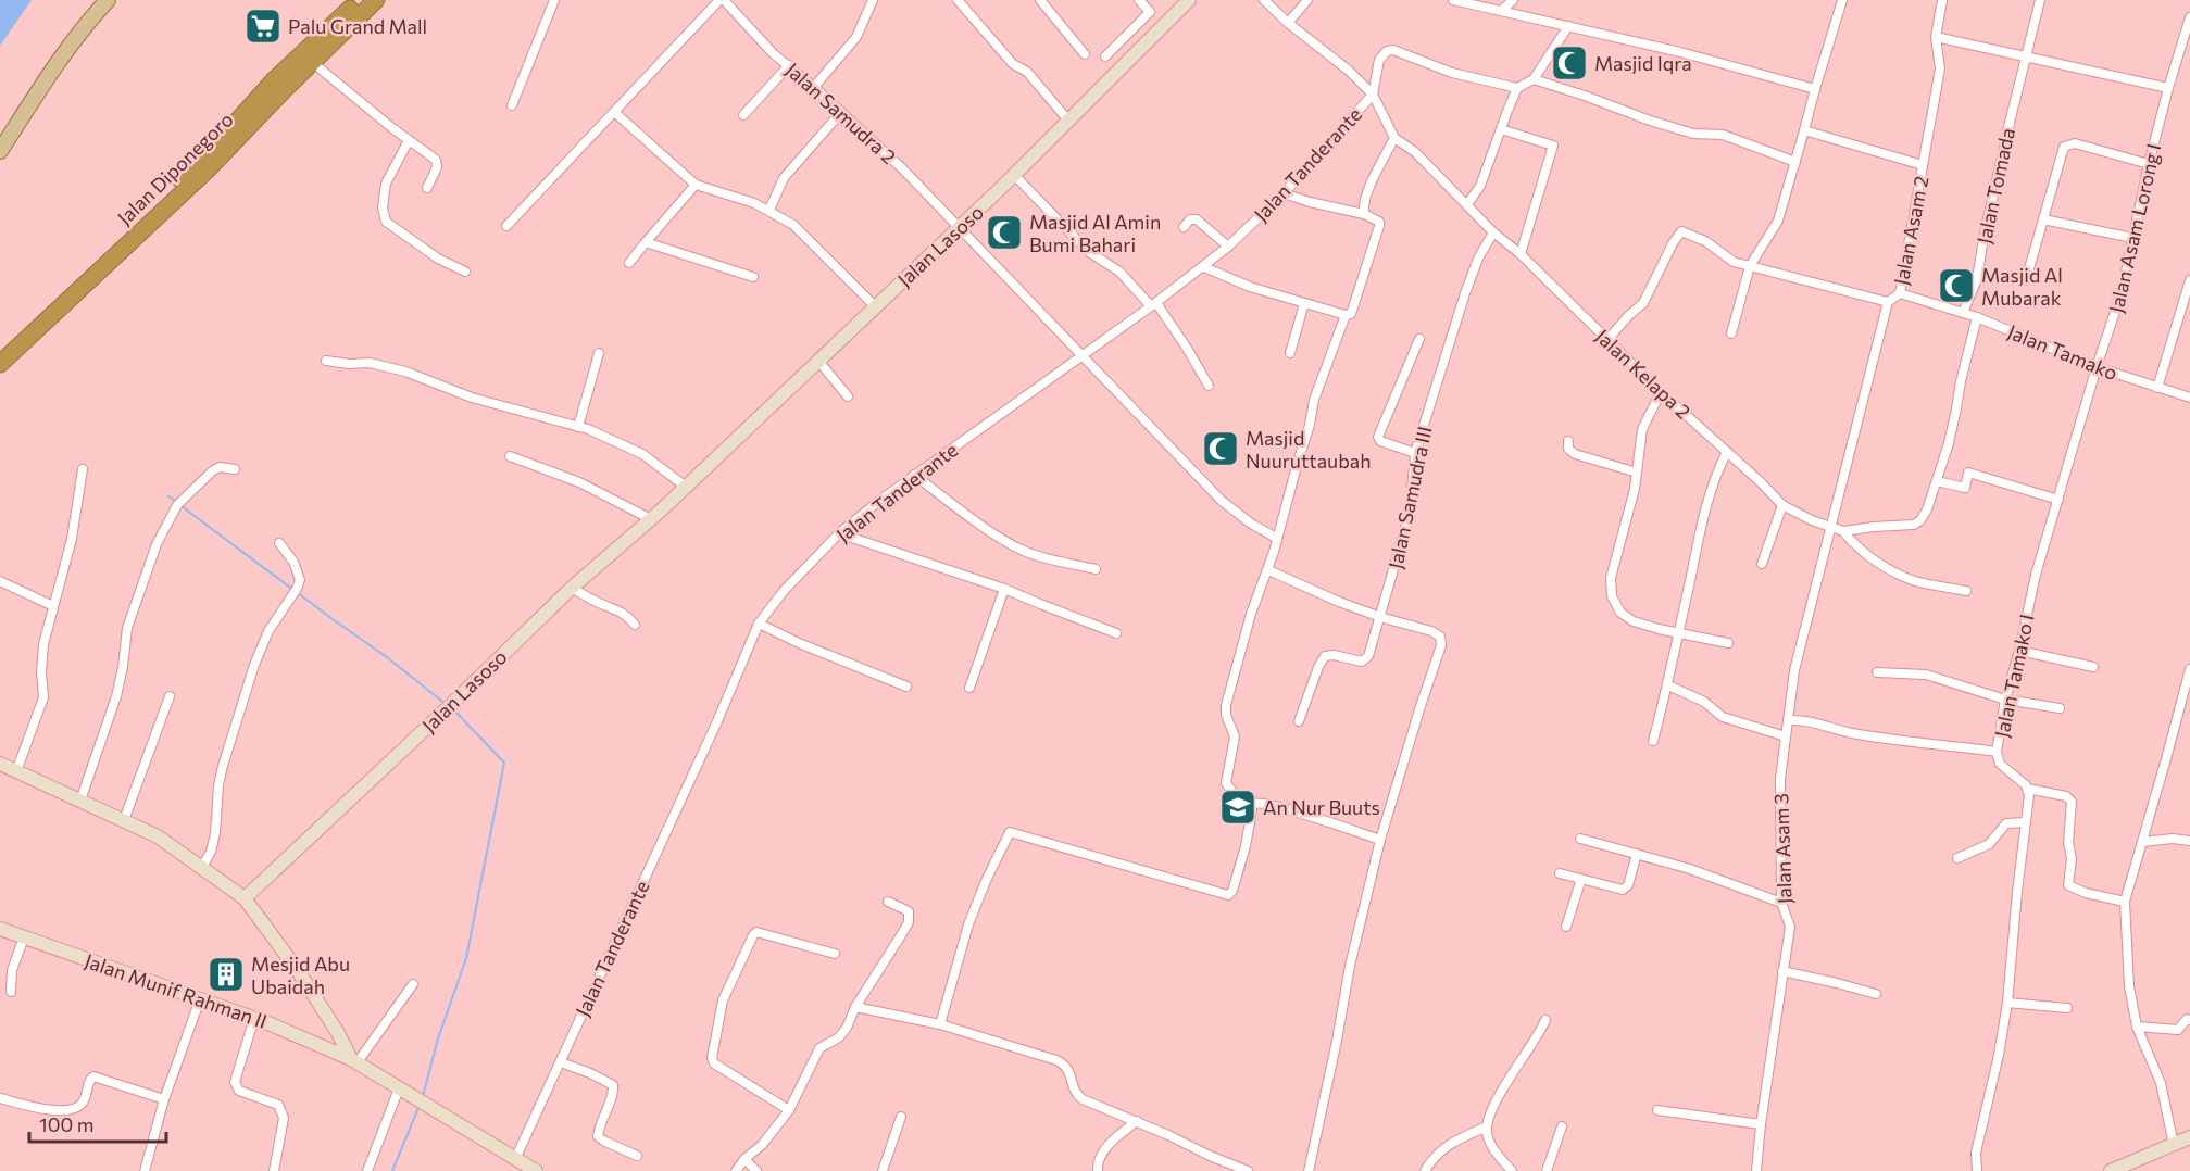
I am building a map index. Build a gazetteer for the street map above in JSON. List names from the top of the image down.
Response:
{
  "streets": {
    "highway": ["Jalan Diponegoro"],
    "street": [
      "Jalan Samudra 2",
      "Jalan Tanderante",
      "Jalan Tomada",
      "Jalan Asam Lorong I",
      "Jalan Asam 2",
      "Jalan Lasoso",
      "Jalan Tamako",
      "Jalan Kelapa 2",
      "Jalan Samudra III",
      "Jalan Tamako I",
      "Jalan Asam 3",
      "Jalan Munif Rahman II"
    ]
  },
  "crossings": [
    ["Jalan Samudra 2", "Jalan Lasoso"],
    ["Jalan Tanderante", "Jalan Kelapa 2"],
    ["Jalan Tanderante", "Jalan Munif Rahman II"],
    ["Jalan Tomada", "Jalan Tamako"],
    ["Jalan Asam Lorong I", "Jalan Tamako"],
    ["Jalan Asam Lorong I", "Jalan Tamako I"],
    ["Jalan Asam 2", "Jalan Tamako"],
    ["Jalan Asam 2", "Jalan Kelapa 2"],
    ["Jalan Asam 2", "Jalan Asam 3"],
    ["Jalan Tamako", "Jalan Tamako I"],
    ["Jalan Kelapa 2", "Jalan Samudra III"],
    ["Jalan Kelapa 2", "Jalan Asam 3"]
  ],
  "places": {
    "supermarket": ["Palu Grand Mall"],
    "mosque": [
      "Masjid Iqra",
      "Masjid Al Amin Bumi Bahari",
      "Masjid Al Mubarak",
      "Masjid Nuuruttaubah"
    ],
    "school or university": ["An Nur Buuts"],
    "building": ["Mesjid Abu Ubaidah"]
  },
  "scale_bar": "100 m"
}
